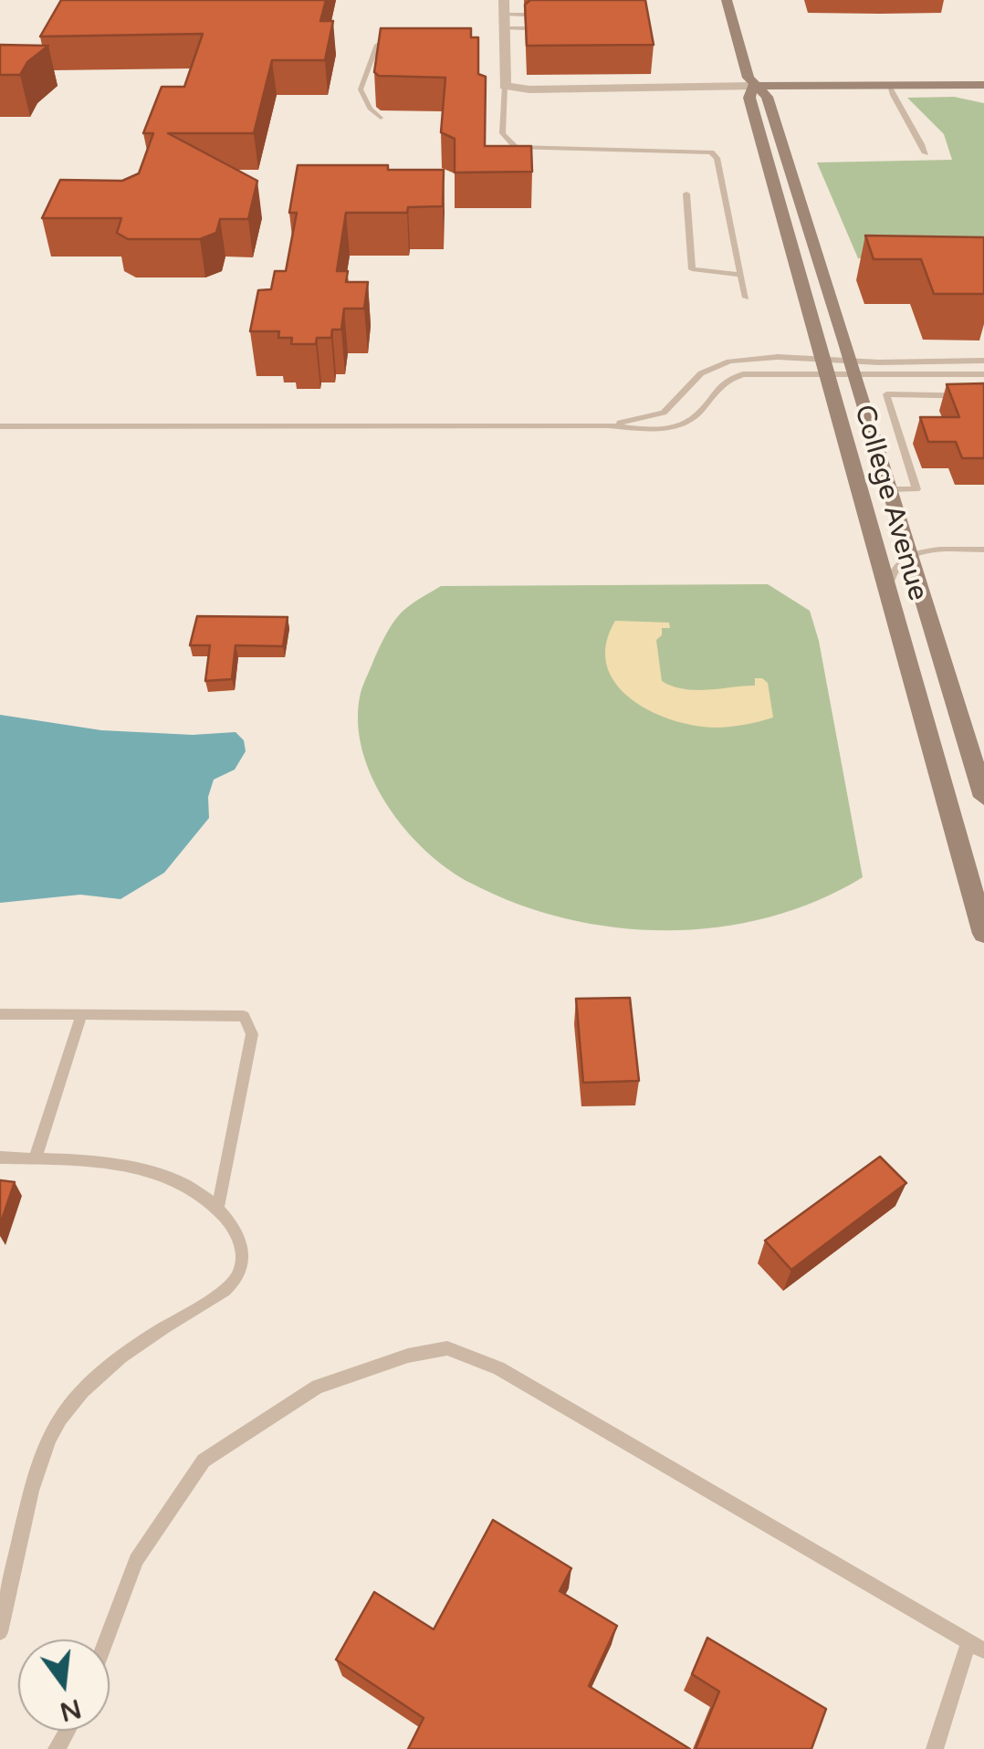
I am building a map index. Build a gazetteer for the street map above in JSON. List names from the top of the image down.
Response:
{
  "streets": {
    "street": ["College Avenue"]
  },
  "north": "bottom"
}
